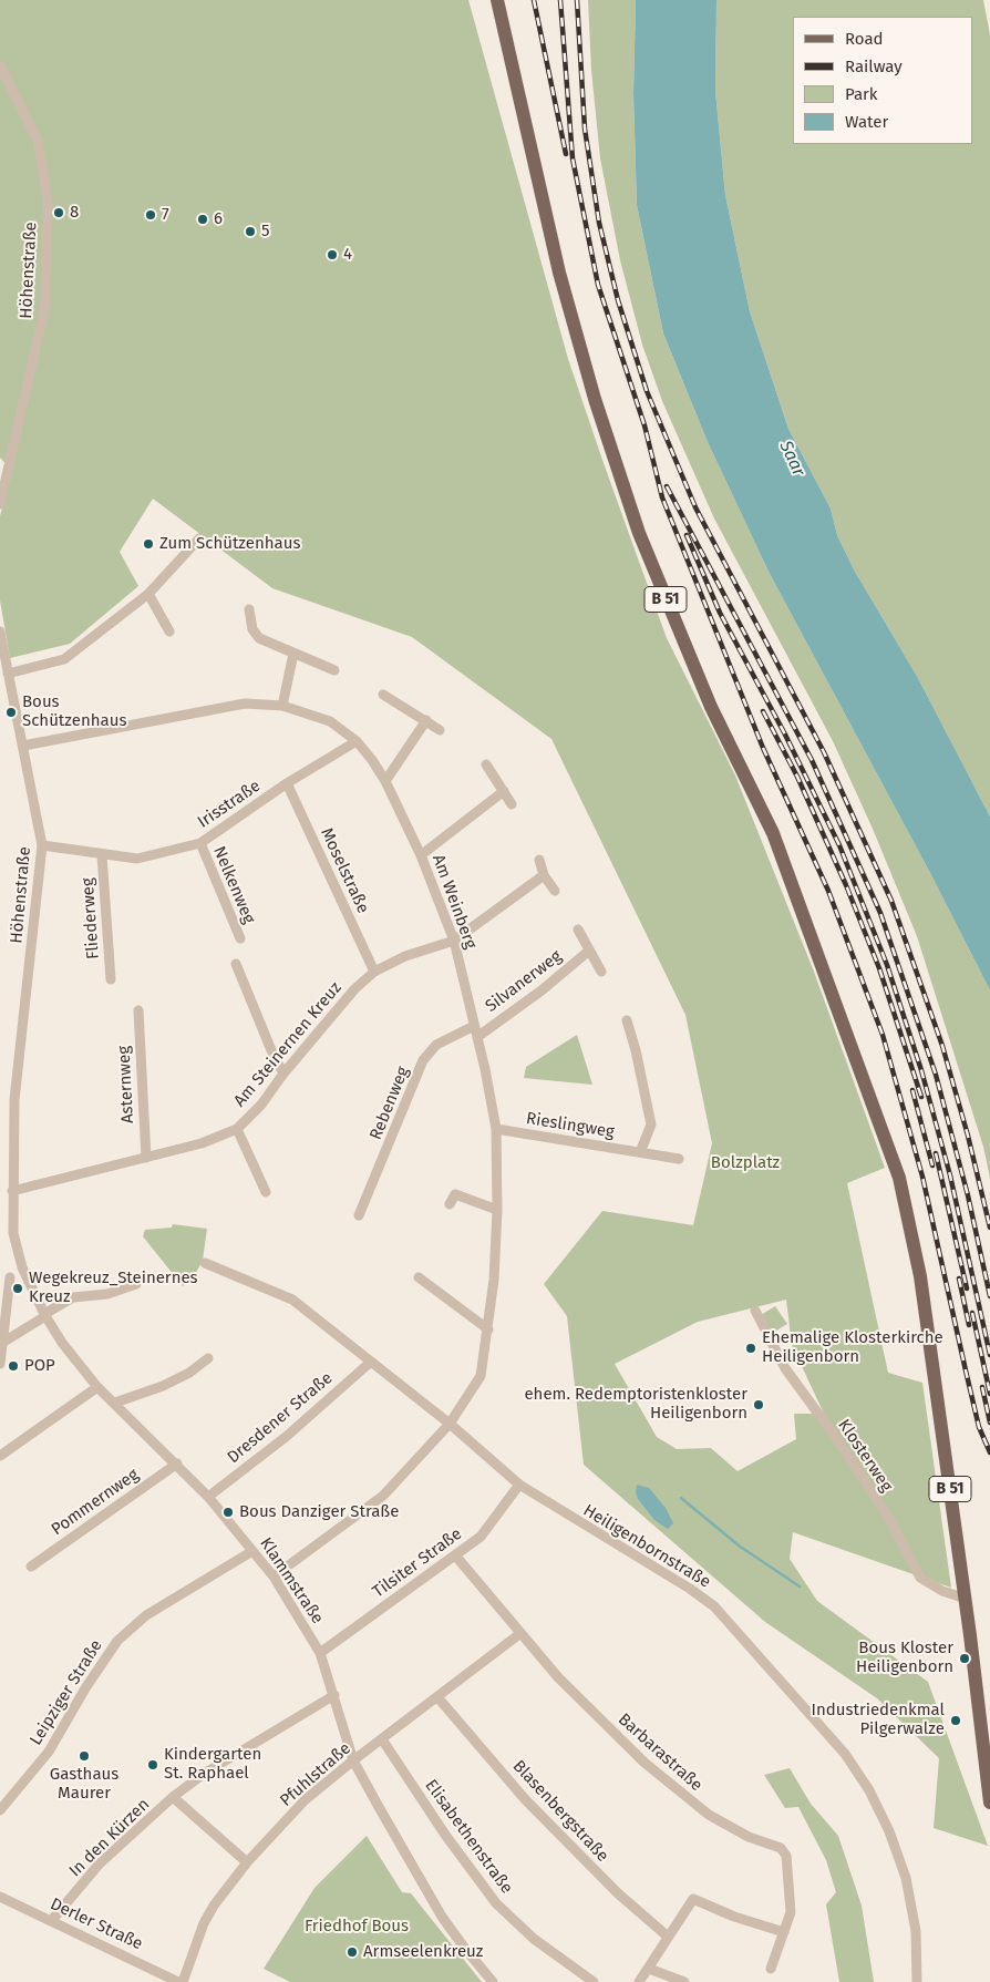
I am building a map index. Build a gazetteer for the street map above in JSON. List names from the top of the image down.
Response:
{
  "streets": {
    "main road": ["B 51"],
    "street": [
      "Höhenstraße",
      "Irisstraße",
      "Moselstraße",
      "Nelkenweg",
      "Am Weinberg",
      "Fliederweg",
      "Silvanerweg",
      "Am Steinernen Kreuz",
      "Asternweg",
      "Rebenweg",
      "Rieslingweg",
      "Dresdener Straße",
      "Klosterweg",
      "Pommernweg",
      "Heiligenbornstraße",
      "Tilsiter Straße",
      "Klammstraße",
      "Leipziger Straße",
      "Barbarastraße",
      "Pfuhlstraße",
      "Blasenbergstraße",
      "Elisabethenstraße",
      "In den Kürzen",
      "Derler Straße"
    ]
  },
  "crossings": [
    ["Höhenstraße", "Irisstraße"],
    ["Höhenstraße", "Am Weinberg"],
    ["Höhenstraße", "Am Steinernen Kreuz"],
    ["Höhenstraße", "Klammstraße"],
    ["B 51", "Klosterweg"],
    ["Irisstraße", "Moselstraße"],
    ["Irisstraße", "Nelkenweg"],
    ["Irisstraße", "Am Weinberg"],
    ["Irisstraße", "Fliederweg"],
    ["Moselstraße", "Am Steinernen Kreuz"],
    ["Am Weinberg", "Silvanerweg"],
    ["Am Weinberg", "Am Steinernen Kreuz"],
    ["Am Weinberg", "Rebenweg"],
    ["Am Weinberg", "Rieslingweg"],
    ["Am Weinberg", "Heiligenbornstraße"],
    ["Am Weinberg", "Klammstraße"],
    ["Am Steinernen Kreuz", "Asternweg"],
    ["Dresdener Straße", "Heiligenbornstraße"],
    ["Dresdener Straße", "Klammstraße"],
    ["Pommernweg", "Klammstraße"],
    ["Heiligenbornstraße", "Tilsiter Straße"],
    ["Tilsiter Straße", "Klammstraße"],
    ["Tilsiter Straße", "Barbarastraße"],
    ["Klammstraße", "Leipziger Straße"],
    ["Klammstraße", "Pfuhlstraße"],
    ["Klammstraße", "In den Kürzen"],
    ["Barbarastraße", "Pfuhlstraße"],
    ["Pfuhlstraße", "Blasenbergstraße"],
    ["Pfuhlstraße", "Elisabethenstraße"],
    ["In den Kürzen", "Derler Straße"]
  ],
  "water": ["Saar"],
  "parks": ["Bolzplatz", "Friedhof Bous"],
  "places": [
    "8",
    "7",
    "6",
    "5",
    "4",
    "Zum Schützenhaus",
    "Bous Schützenhaus",
    "Wegekreuz_Steinernes Kreuz",
    "Ehemalige Klosterkirche Heiligenborn",
    "POP",
    "ehem. Redemptoristenkloster Heiligenborn",
    "Bous Danziger Straße",
    "Bous Kloster Heiligenborn",
    "Industriedenkmal Pilgerwalze",
    "Gasthaus Maurer",
    "Kindergarten St. Raphael",
    "Armseelenkreuz"
  ],
  "legend": [
    "Road",
    "Railway",
    "Park",
    "Water"
  ]
}
